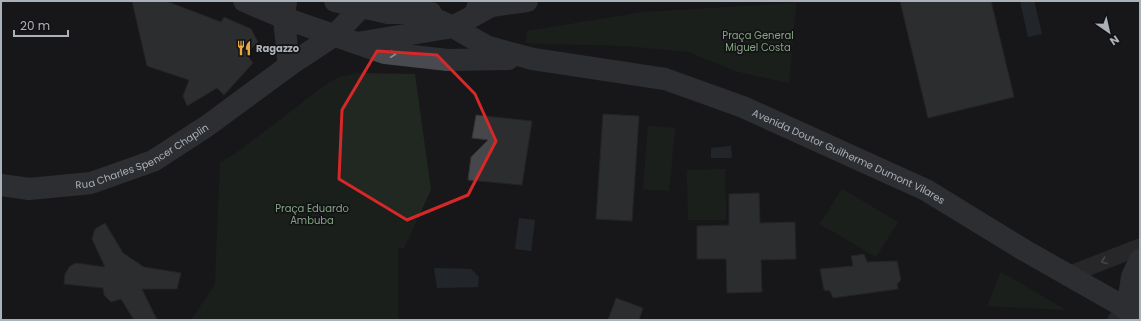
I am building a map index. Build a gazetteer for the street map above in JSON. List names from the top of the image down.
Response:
{
  "streets": {
    "main road": ["Rua Charles Spencer Chaplin", "Avenida Doutor Guilherme Dumont Vilares"]
  },
  "crossings": [
    ["Rua Charles Spencer Chaplin", "Avenida Doutor Guilherme Dumont Vilares"]
  ],
  "parks": ["Praça General Miguel Costa", "Praça Eduardo Ambuba"],
  "places": {
    "restaurant": ["Ragazzo"]
  },
  "scale_bar": "20 m",
  "north": "bottom right"
}
